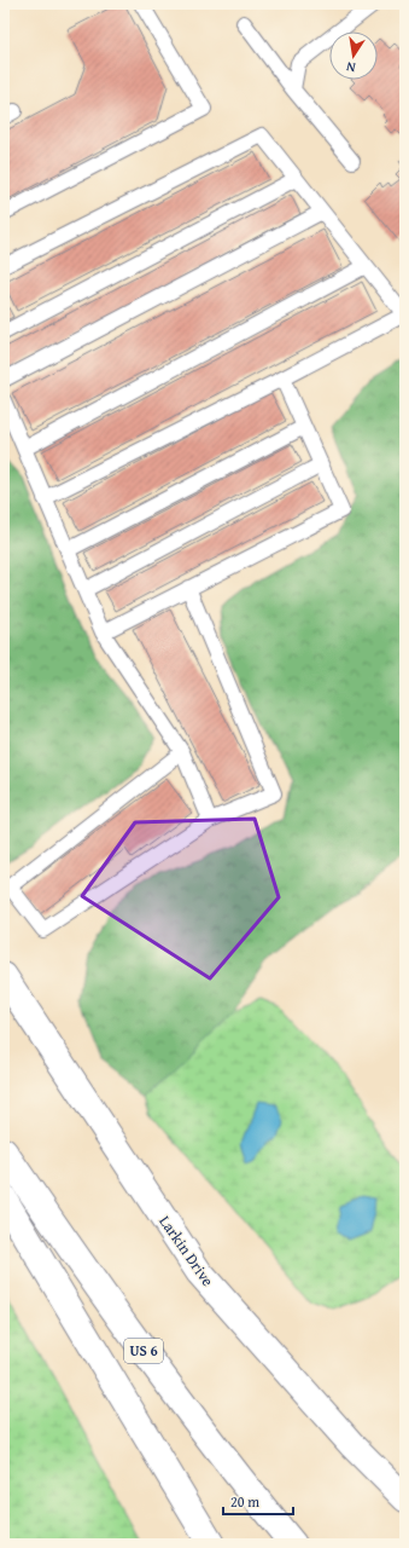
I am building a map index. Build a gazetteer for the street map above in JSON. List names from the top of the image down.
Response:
{
  "streets": {
    "main road": ["Larkin Drive", "US 6"]
  },
  "scale_bar": "20 m",
  "north": "bottom"
}
